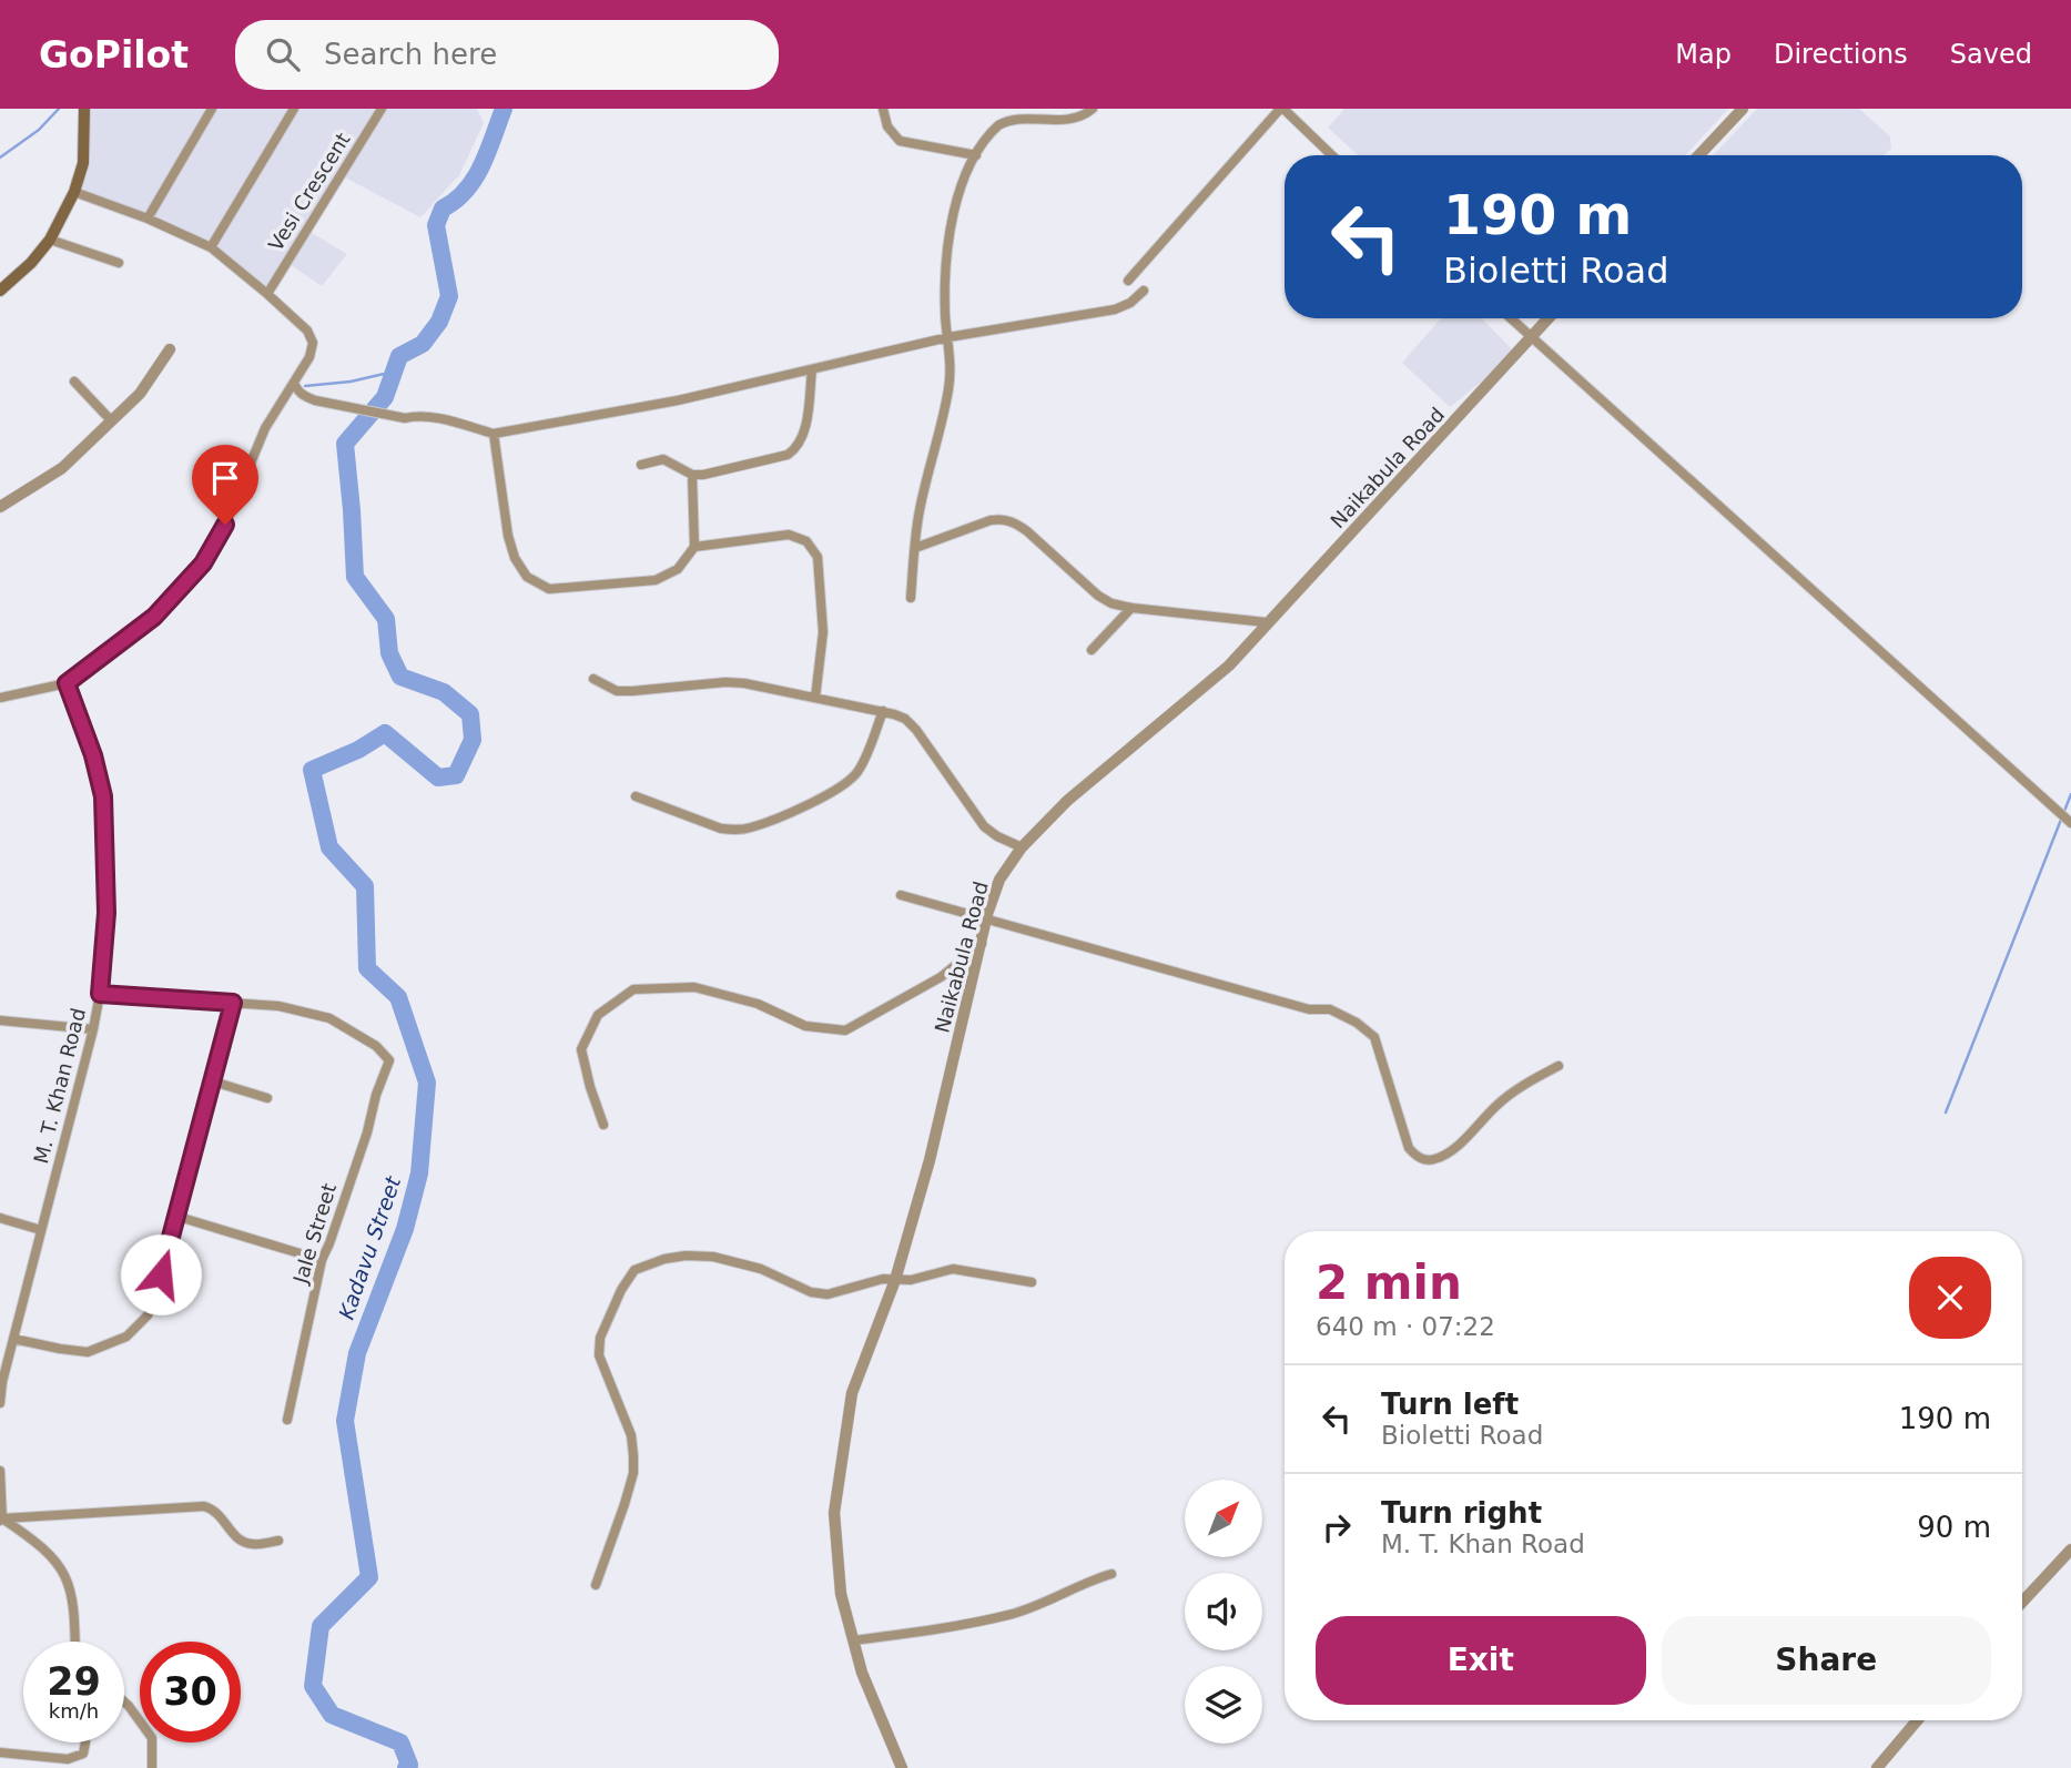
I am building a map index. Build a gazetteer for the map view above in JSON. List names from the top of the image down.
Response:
{
  "streets": {
    "street": [
      "Vesi Crescent",
      "Naikabula Road",
      "M. T. Khan Road",
      "Jale Street"
    ]
  },
  "water": ["Kadavu Street"],
  "north": "top right",
  "page": {
    "header": "GoPilot",
    "search": "Search here",
    "nav": ["Map", "Directions", "Saved"],
    "turn": ["190 m", "Bioletti Road"],
    "heading": ["2 min", "640 m · 07:22"],
    "list": [
      {
        "name": "Turn left",
        "note": "Bioletti Road",
        "value": "190 m"
      },
      {
        "name": "Turn right",
        "note": "M. T. Khan Road",
        "value": "90 m"
      }
    ],
    "buttons": ["Exit", "Share"],
    "speed": "29 km/h",
    "limit": "30"
  }
}
